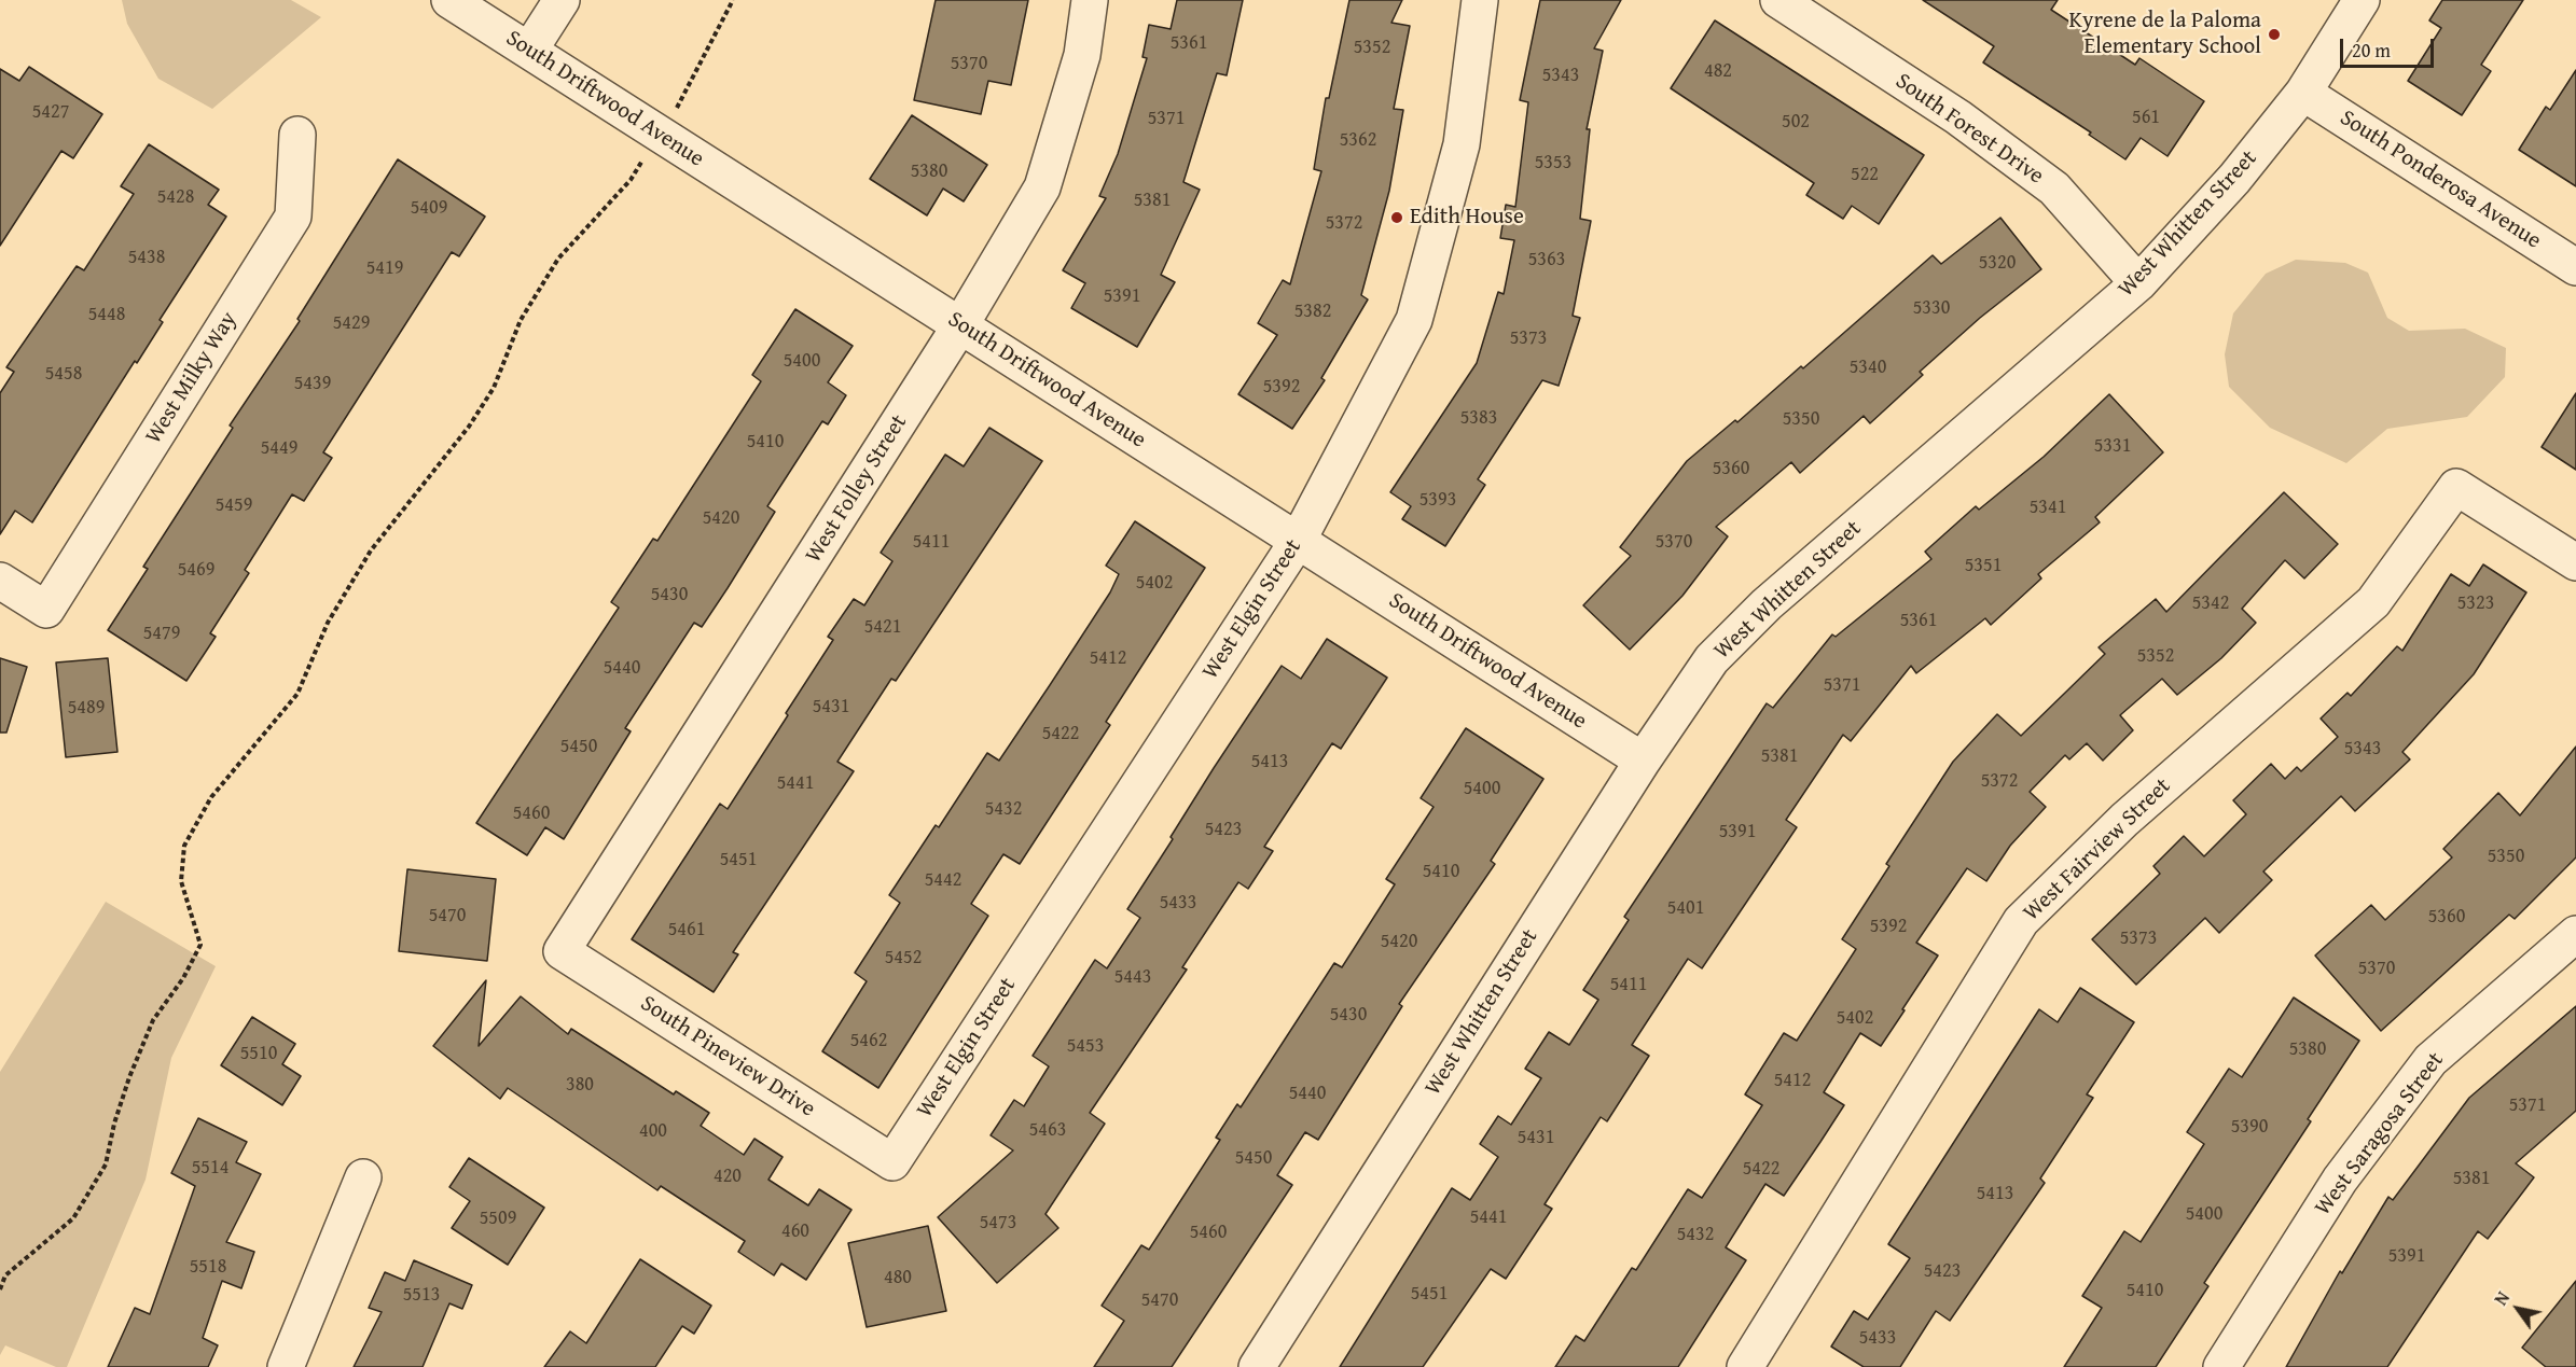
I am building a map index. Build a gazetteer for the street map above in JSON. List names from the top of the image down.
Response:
{
  "streets": {
    "street": [
      "South Driftwood Avenue",
      "South Forest Drive",
      "South Ponderosa Avenue",
      "West Whitten Street",
      "West Milky Way",
      "West Folley Street",
      "West Elgin Street",
      "West Fairview Street",
      "South Pineview Drive",
      "West Saragosa Street"
    ]
  },
  "crossings": [
    ["South Driftwood Avenue", "West Whitten Street"],
    ["South Driftwood Avenue", "West Folley Street"],
    ["South Driftwood Avenue", "West Elgin Street"],
    ["South Forest Drive", "West Whitten Street"],
    ["South Ponderosa Avenue", "West Whitten Street"],
    ["West Folley Street", "South Pineview Drive"],
    ["West Elgin Street", "South Pineview Drive"]
  ],
  "places": ["Kyrene de la Paloma Elementary School", "Edith House"],
  "house_numbers": [
    "5361",
    "5352",
    "5370",
    "482",
    "5343",
    "5427",
    "561",
    "5371",
    "502",
    "5362",
    "5353",
    "5380",
    "522",
    "5428",
    "5381",
    "5409",
    "5372",
    "5438",
    "5363",
    "5320",
    "5419",
    "5391",
    "5330",
    "5382",
    "5448",
    "5429",
    "5373",
    "5400",
    "5340",
    "5458",
    "5439",
    "5392",
    "5383",
    "5350",
    "5410",
    "5331",
    "5449",
    "5360",
    "5393",
    "5459",
    "5341",
    "5420",
    "5411",
    "5370",
    "5351",
    "5469",
    "5402",
    "5430",
    "5342",
    "5323",
    "5361",
    "5421",
    "5479",
    "5352",
    "5412",
    "5440",
    "5371",
    "5431",
    "5489",
    "5422",
    "5450",
    "5343",
    "5381",
    "5413",
    "5372",
    "5441",
    "5400",
    "5432",
    "5460",
    "5423",
    "5391",
    "5350",
    "5451",
    "5410",
    "5442",
    "5433",
    "5401",
    "5470",
    "5360",
    "5392",
    "5461",
    "5373",
    "5420",
    "5452",
    "5370",
    "5443",
    "5411",
    "5430",
    "5402",
    "5462",
    "5453",
    "5380",
    "5510",
    "5412",
    "380",
    "5440",
    "5371",
    "5390",
    "5463",
    "400",
    "5431",
    "5450",
    "5514",
    "5422",
    "420",
    "5381",
    "5413",
    "5400",
    "5441",
    "5509",
    "5473",
    "460",
    "5460",
    "5432",
    "5391",
    "5518",
    "5423",
    "480",
    "5410",
    "5451",
    "5513",
    "5470",
    "5433"
  ],
  "scale_bar": "20 m",
  "north": "top left"
}
